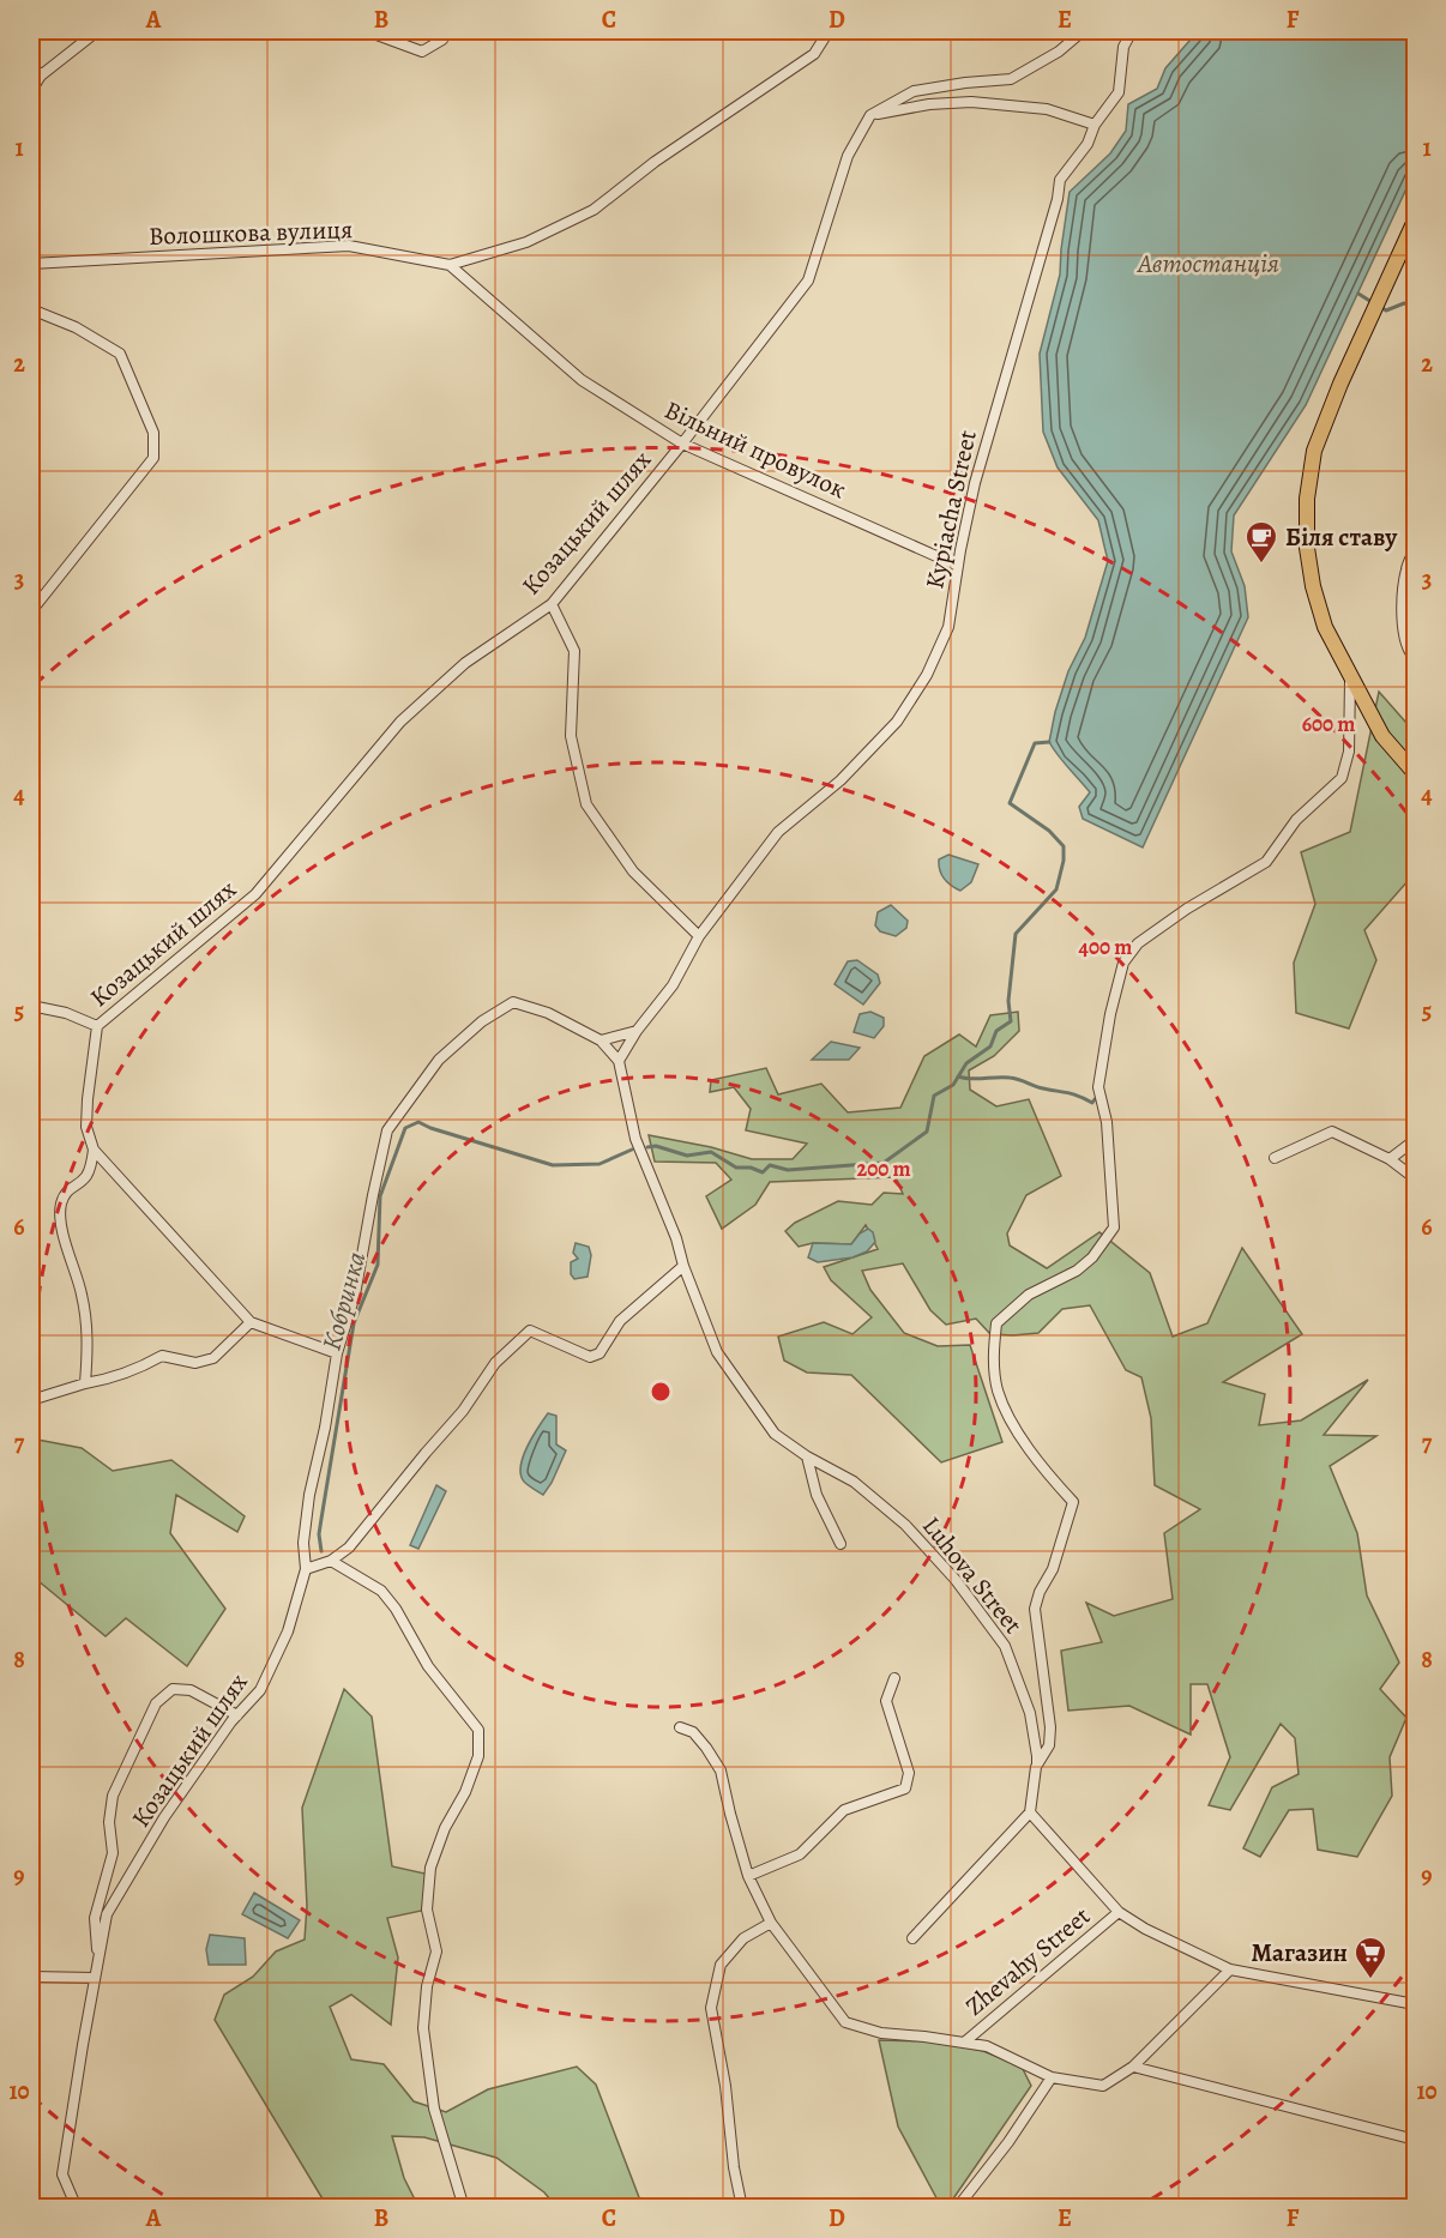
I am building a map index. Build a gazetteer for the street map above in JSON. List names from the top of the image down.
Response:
{
  "streets": {
    "street": [
      "Волошкова вулиця",
      "Вільний провулок",
      "Kypiacha Street",
      "Козацький шлях",
      "Luhova Street",
      "Zhevahy Street"
    ]
  },
  "crossings": [
    ["Волошкова вулиця", "Вільний провулок"],
    ["Вільний провулок", "Kypiacha Street"],
    ["Вільний провулок", "Козацький шлях"],
    ["Kypiacha Street", "Luhova Street"],
    ["Luhova Street", "Zhevahy Street"]
  ],
  "water": ["Автостанція", "Кобринка"],
  "places": {
    "cafe": ["Біля ставу"],
    "supermarket": ["Магазин"]
  },
  "grid": {
    "columns": [
      "A",
      "B",
      "C",
      "D",
      "E",
      "F"
    ],
    "rows": [
      "1",
      "2",
      "3",
      "4",
      "5",
      "6",
      "7",
      "8",
      "9",
      "10"
    ]
  },
  "rings": ["600 m", "400 m", "200 m"]
}
